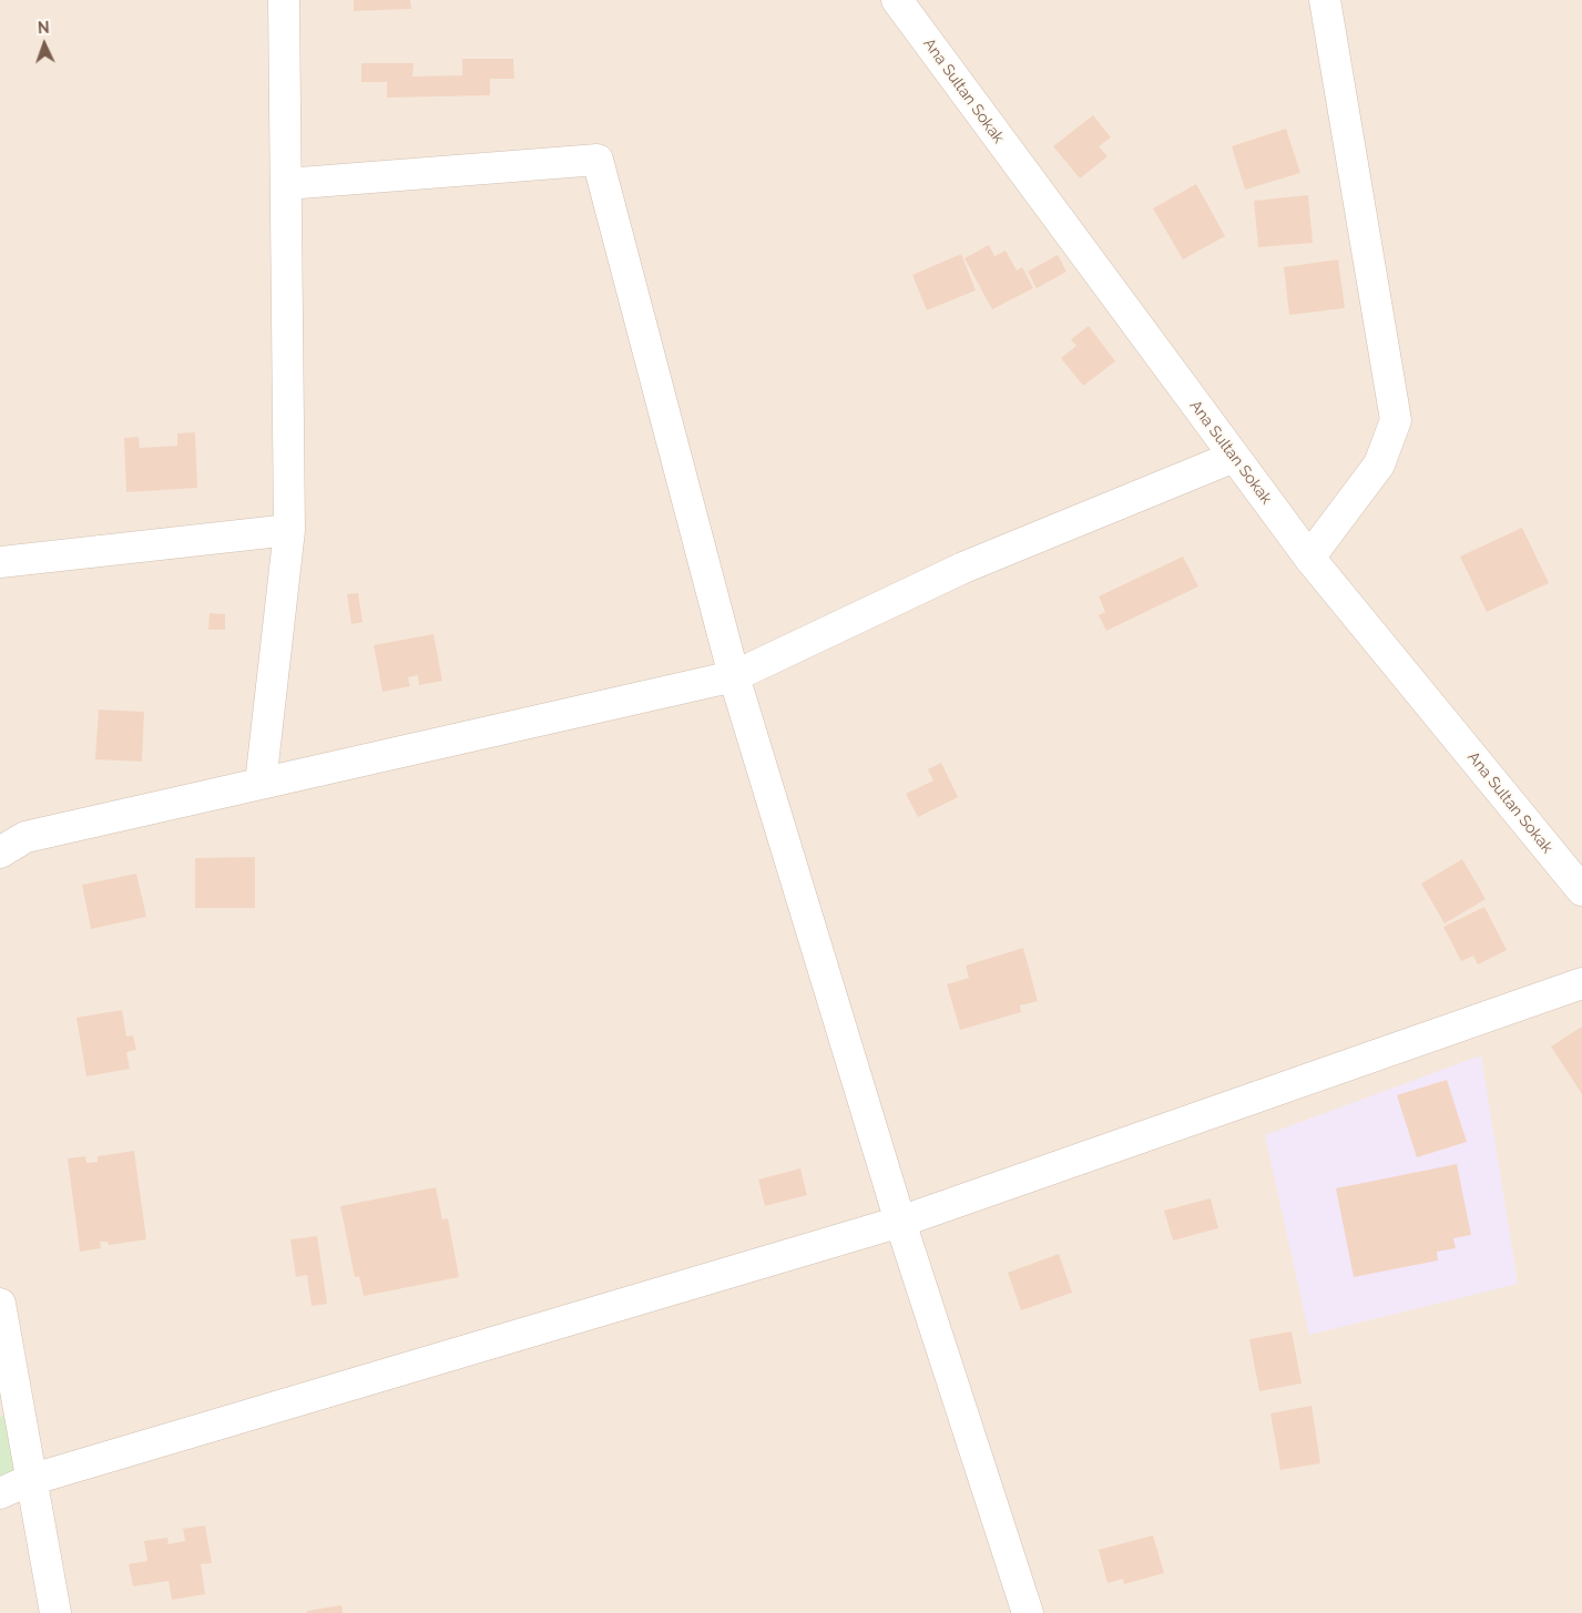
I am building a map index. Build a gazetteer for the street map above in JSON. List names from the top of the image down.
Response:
{
  "streets": {
    "street": ["Ana Sultan Sokak"]
  },
  "north": "top"
}
